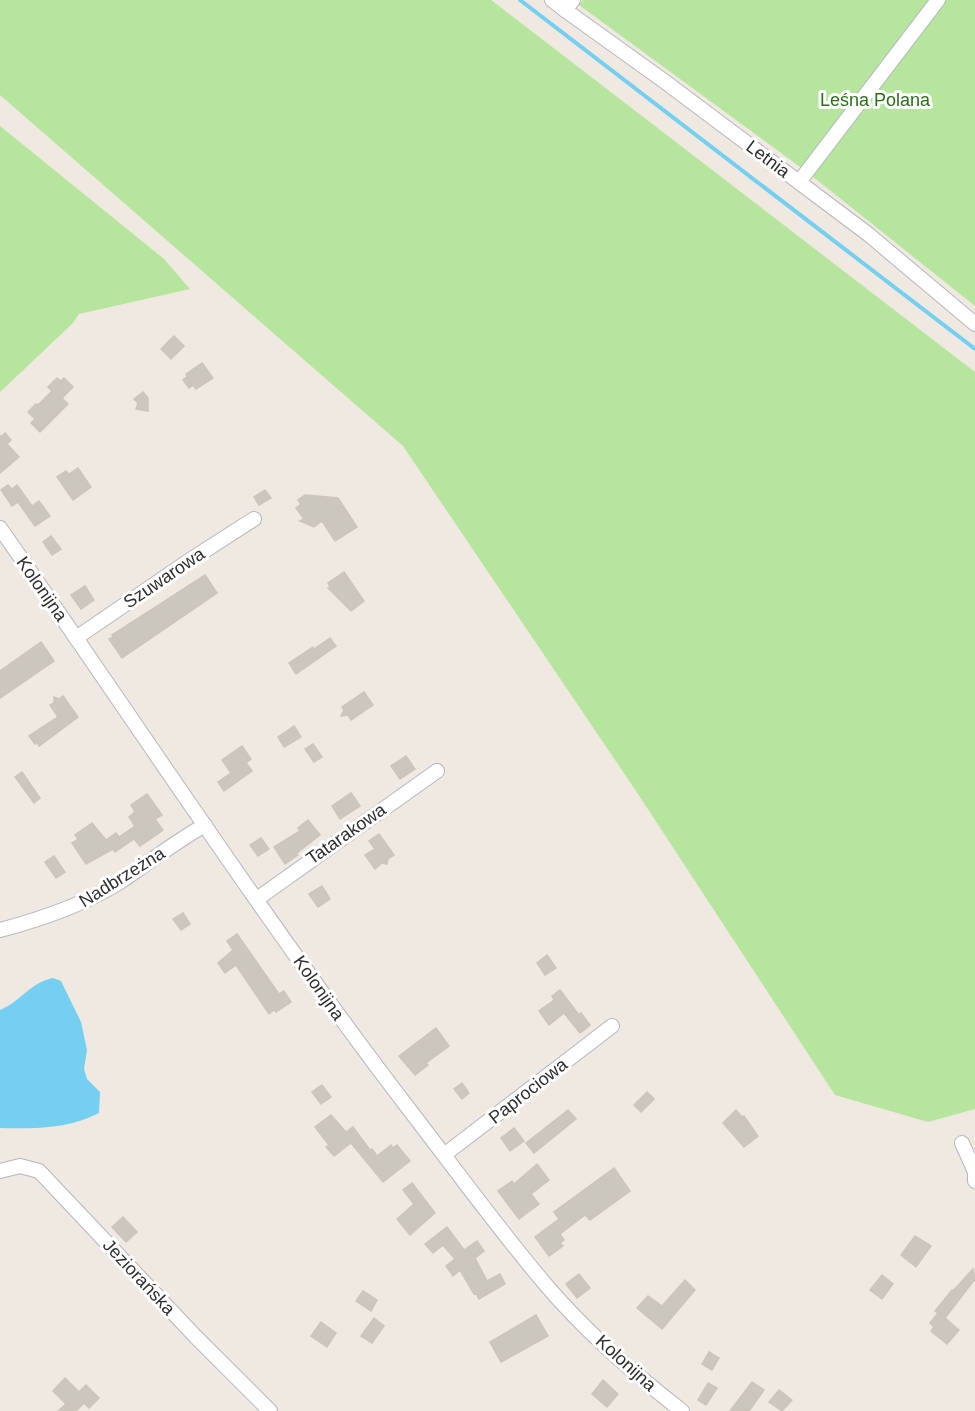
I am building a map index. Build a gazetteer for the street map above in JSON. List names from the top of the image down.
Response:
{
  "streets": {
    "street": [
      "Letnia",
      "Szuwarowa",
      "Kolonijna",
      "Tatarakowa",
      "Nadbrzeżna",
      "Paprociowa",
      "Jeziorańska"
    ]
  },
  "crossings": [
    ["Szuwarowa", "Kolonijna"],
    ["Kolonijna", "Tatarakowa"],
    ["Kolonijna", "Nadbrzeżna"],
    ["Kolonijna", "Paprociowa"]
  ],
  "parks": ["Leśna Polana"]
}
